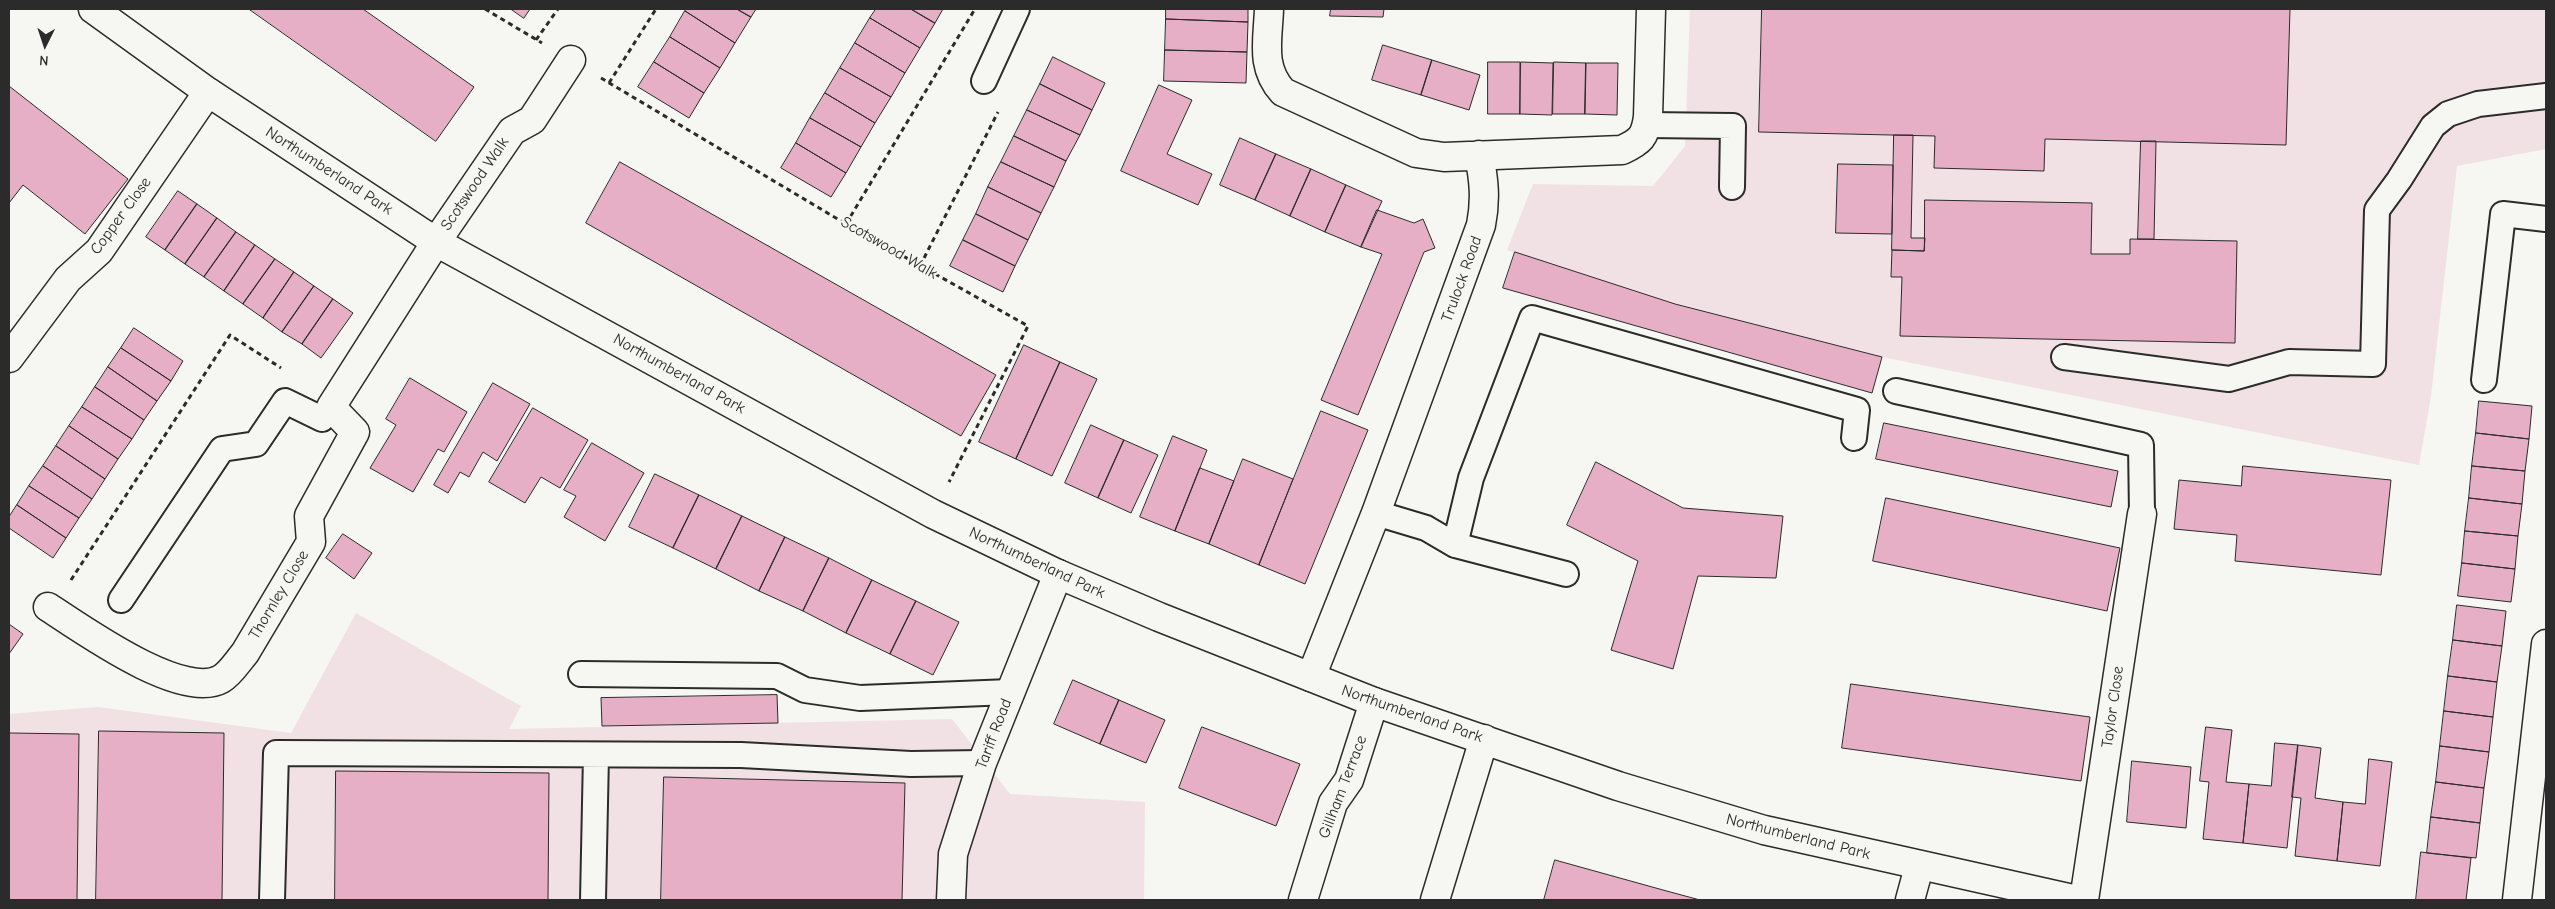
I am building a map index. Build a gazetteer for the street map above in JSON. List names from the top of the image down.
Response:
{
  "streets": {
    "street": [
      "Northumberland Park",
      "Scotswood Walk",
      "Copper Close",
      "Trulock Road",
      "Thornley Close",
      "Taylor Close",
      "Tariff Road",
      "Gillham Terrace"
    ]
  },
  "crossings": [
    ["Northumberland Park", "Scotswood Walk"],
    ["Northumberland Park", "Copper Close"],
    ["Northumberland Park", "Trulock Road"],
    ["Northumberland Park", "Tariff Road"],
    ["Northumberland Park", "Gillham Terrace"]
  ],
  "north": "bottom"
}
